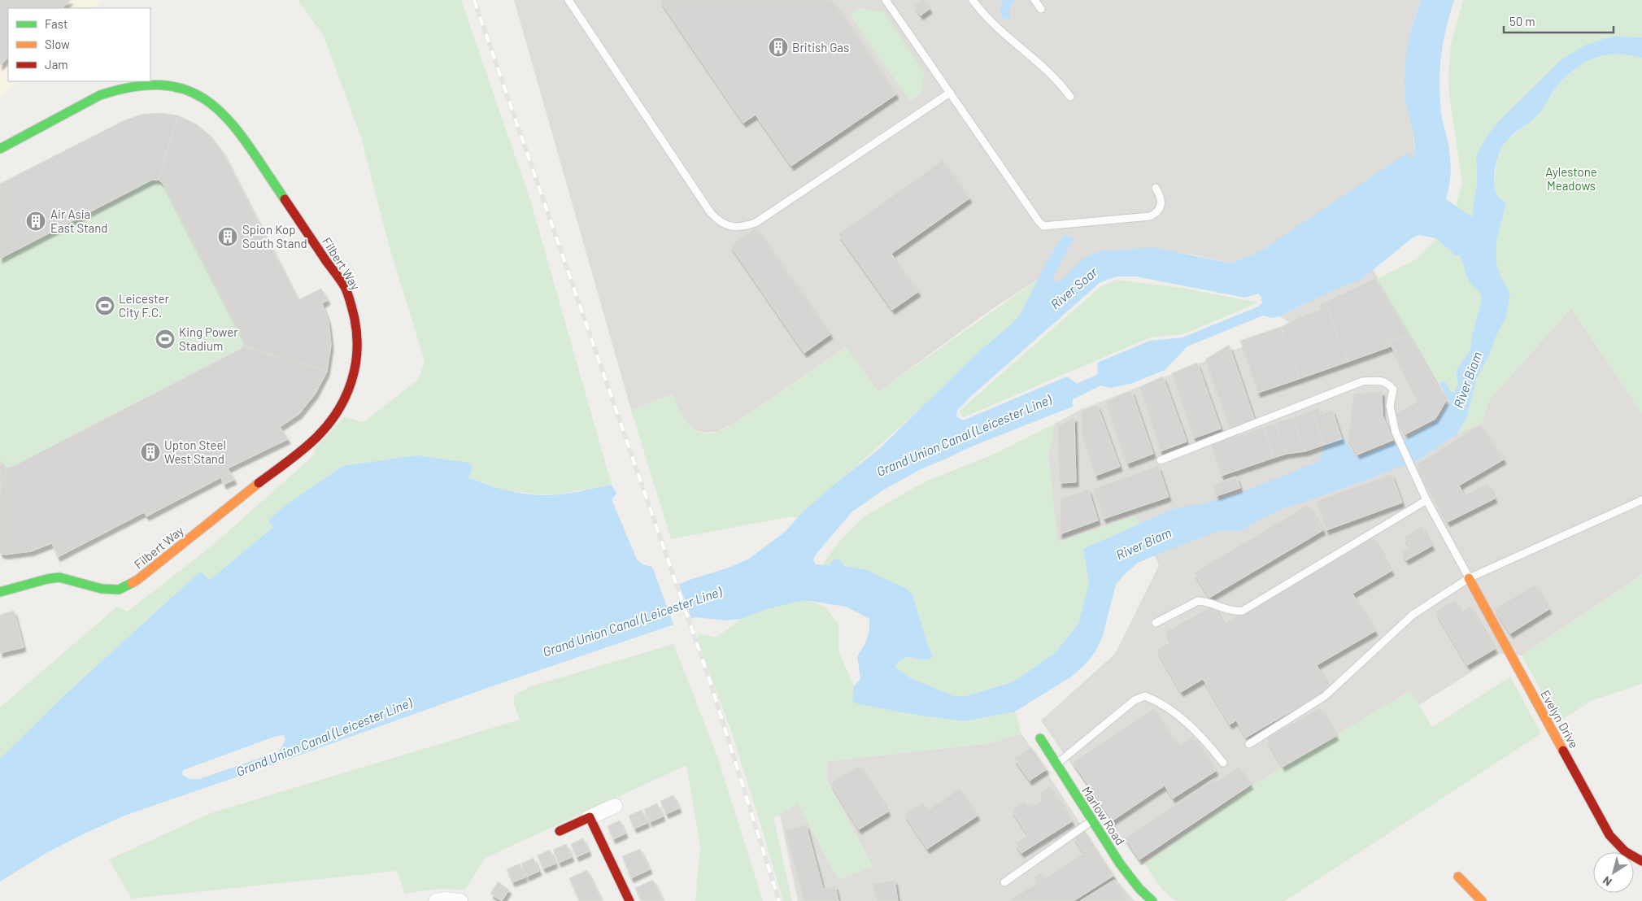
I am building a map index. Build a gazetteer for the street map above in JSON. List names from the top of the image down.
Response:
{
  "streets": {
    "street": ["Filbert Way", "Evelyn Drive", "Marlow Road"]
  },
  "water": ["River Soar", "River Biam", "Grand Union Canal (Leicester Line)"],
  "parks": ["Aylestone Meadows"],
  "places": {
    "building": [
      "British Gas",
      "Air Asia East Stand",
      "Spion Kop South Stand",
      "Upton Steel West Stand"
    ],
    "sports": ["Leicester City F.C.", "King Power Stadium"]
  },
  "legend": ["Fast", "Slow", "Jam"],
  "scale_bar": "50 m",
  "north": "bottom left"
}
